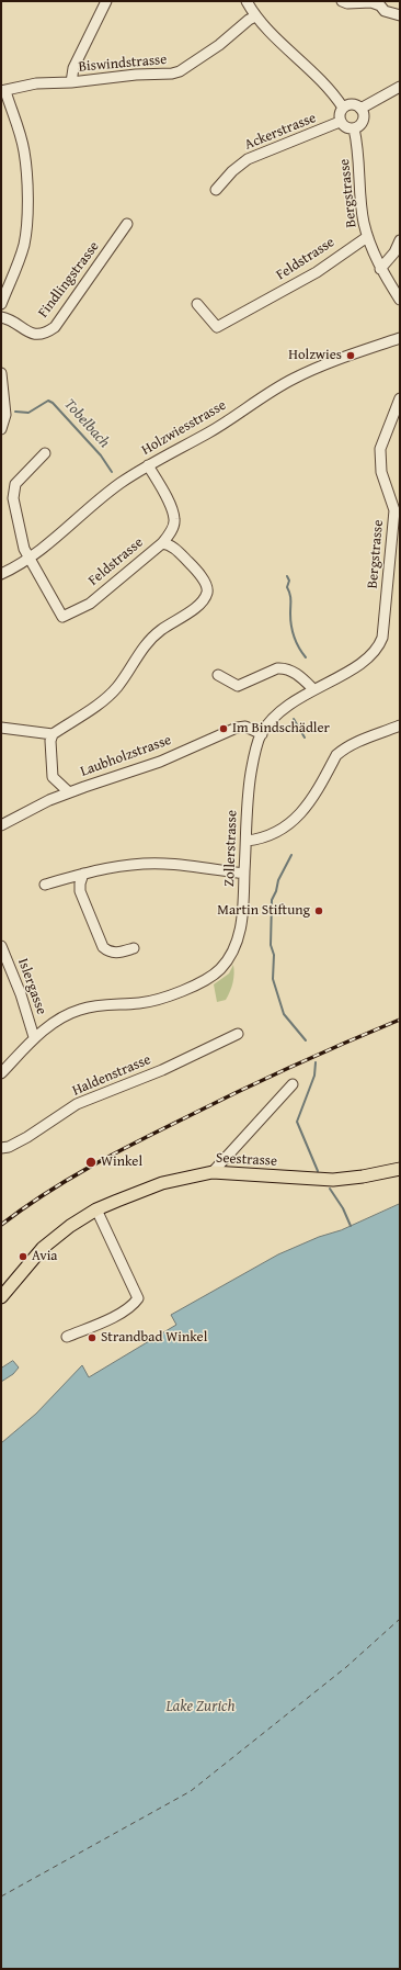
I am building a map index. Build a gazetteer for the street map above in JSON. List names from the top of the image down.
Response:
{
  "streets": {
    "main road": ["Seestrasse"],
    "street": [
      "Biswindstrasse",
      "Ackerstrasse",
      "Bergstrasse",
      "Feldstrasse",
      "Findlingstrasse",
      "Holzwiesstrasse",
      "Laubholzstrasse",
      "Zollerstrasse",
      "Islergasse",
      "Haldenstrasse"
    ]
  },
  "crossings": [
    ["Ackerstrasse", "Bergstrasse"],
    ["Bergstrasse", "Feldstrasse"],
    ["Bergstrasse", "Zollerstrasse"],
    ["Feldstrasse", "Holzwiesstrasse"],
    ["Laubholzstrasse", "Zollerstrasse"],
    ["Zollerstrasse", "Islergasse"]
  ],
  "water": ["Tobelbach", "Lake Zurich"],
  "places": [
    "Holzwies",
    "Im Bindschädler",
    "Martin Stiftung",
    "Winkel",
    "Avia",
    "Strandbad Winkel"
  ]
}
